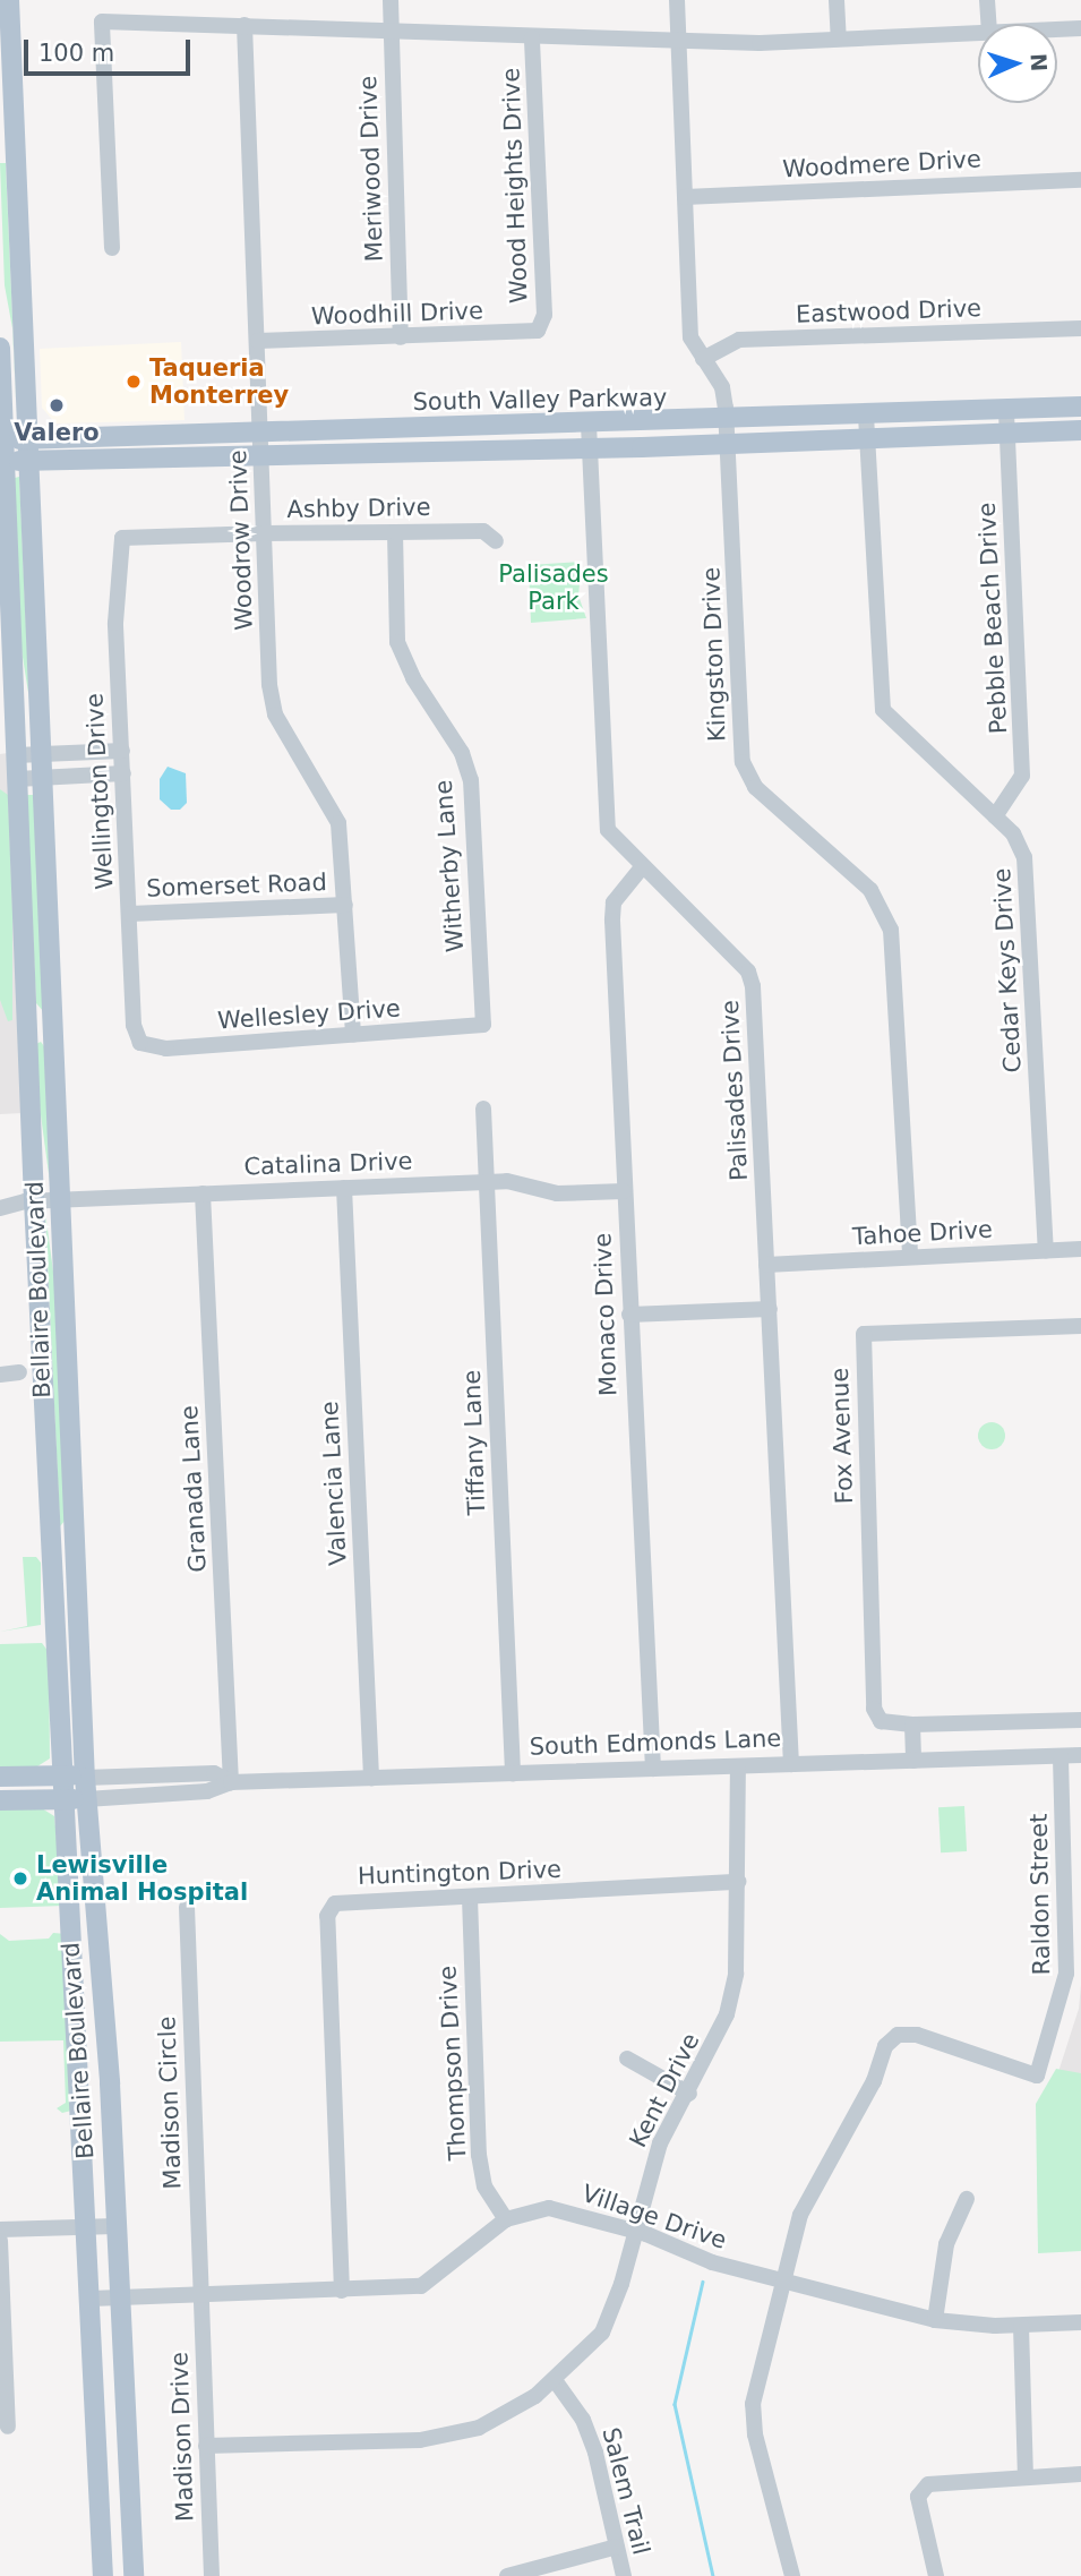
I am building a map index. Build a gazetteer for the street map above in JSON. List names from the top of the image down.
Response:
{
  "streets": {
    "main road": ["South Valley Parkway", "Bellaire Boulevard", "South Edmonds Lane"],
    "street": [
      "Woodmere Drive",
      "Meriwood Drive",
      "Wood Heights Drive",
      "Eastwood Drive",
      "Woodhill Drive",
      "Ashby Drive",
      "Woodrow Drive",
      "Pebble Beach Drive",
      "Kingston Drive",
      "Wellington Drive",
      "Witherby Lane",
      "Somerset Road",
      "Cedar Keys Drive",
      "Wellesley Drive",
      "Palisades Drive",
      "Catalina Drive",
      "Tahoe Drive",
      "Monaco Drive",
      "Fox Avenue",
      "Tiffany Lane",
      "Valencia Lane",
      "Granada Lane",
      "Huntington Drive",
      "Raldon Street",
      "Thompson Drive",
      "Kent Drive",
      "Madison Circle",
      "Village Drive",
      "Madison Drive",
      "Salem Trail"
    ]
  },
  "crossings": [
    ["Woodmere Drive", "Kingston Drive"],
    ["Meriwood Drive", "Woodhill Drive"],
    ["Wood Heights Drive", "Woodhill Drive"],
    ["Eastwood Drive", "Kingston Drive"],
    ["Woodhill Drive", "Woodrow Drive"],
    ["South Valley Parkway", "Woodrow Drive"],
    ["South Valley Parkway", "Pebble Beach Drive"],
    ["South Valley Parkway", "Kingston Drive"],
    ["South Valley Parkway", "Cedar Keys Drive"],
    ["South Valley Parkway", "Palisades Drive"],
    ["South Valley Parkway", "Bellaire Boulevard"],
    ["Ashby Drive", "Woodrow Drive"],
    ["Ashby Drive", "Wellington Drive"],
    ["Ashby Drive", "Witherby Lane"],
    ["Woodrow Drive", "Somerset Road"],
    ["Woodrow Drive", "Wellesley Drive"],
    ["Pebble Beach Drive", "Cedar Keys Drive"],
    ["Kingston Drive", "Tahoe Drive"],
    ["Wellington Drive", "Somerset Road"],
    ["Wellington Drive", "Wellesley Drive"],
    ["Witherby Lane", "Wellesley Drive"],
    ["Cedar Keys Drive", "Tahoe Drive"],
    ["Palisades Drive", "Tahoe Drive"],
    ["Palisades Drive", "Monaco Drive"],
    ["Palisades Drive", "South Edmonds Lane"],
    ["Catalina Drive", "Bellaire Boulevard"],
    ["Catalina Drive", "Monaco Drive"],
    ["Catalina Drive", "Tiffany Lane"],
    ["Catalina Drive", "Valencia Lane"],
    ["Catalina Drive", "Granada Lane"],
    ["Bellaire Boulevard", "South Edmonds Lane"],
    ["Bellaire Boulevard", "Village Drive"],
    ["Monaco Drive", "South Edmonds Lane"],
    ["Tiffany Lane", "South Edmonds Lane"],
    ["Valencia Lane", "South Edmonds Lane"],
    ["Granada Lane", "South Edmonds Lane"],
    ["South Edmonds Lane", "Raldon Street"],
    ["South Edmonds Lane", "Kent Drive"],
    ["Huntington Drive", "Thompson Drive"],
    ["Huntington Drive", "Kent Drive"],
    ["Huntington Drive", "Village Drive"],
    ["Raldon Street", "Village Drive"],
    ["Thompson Drive", "Village Drive"],
    ["Kent Drive", "Village Drive"],
    ["Kent Drive", "Madison Drive"],
    ["Kent Drive", "Salem Trail"],
    ["Madison Circle", "Village Drive"],
    ["Madison Circle", "Madison Drive"],
    ["Village Drive", "Madison Drive"]
  ],
  "parks": ["Palisades Park"],
  "places": ["Taqueria Monterrey", "Valero", "Lewisville Animal Hospital"],
  "scale_bar": "100 m",
  "north": "right"
}
